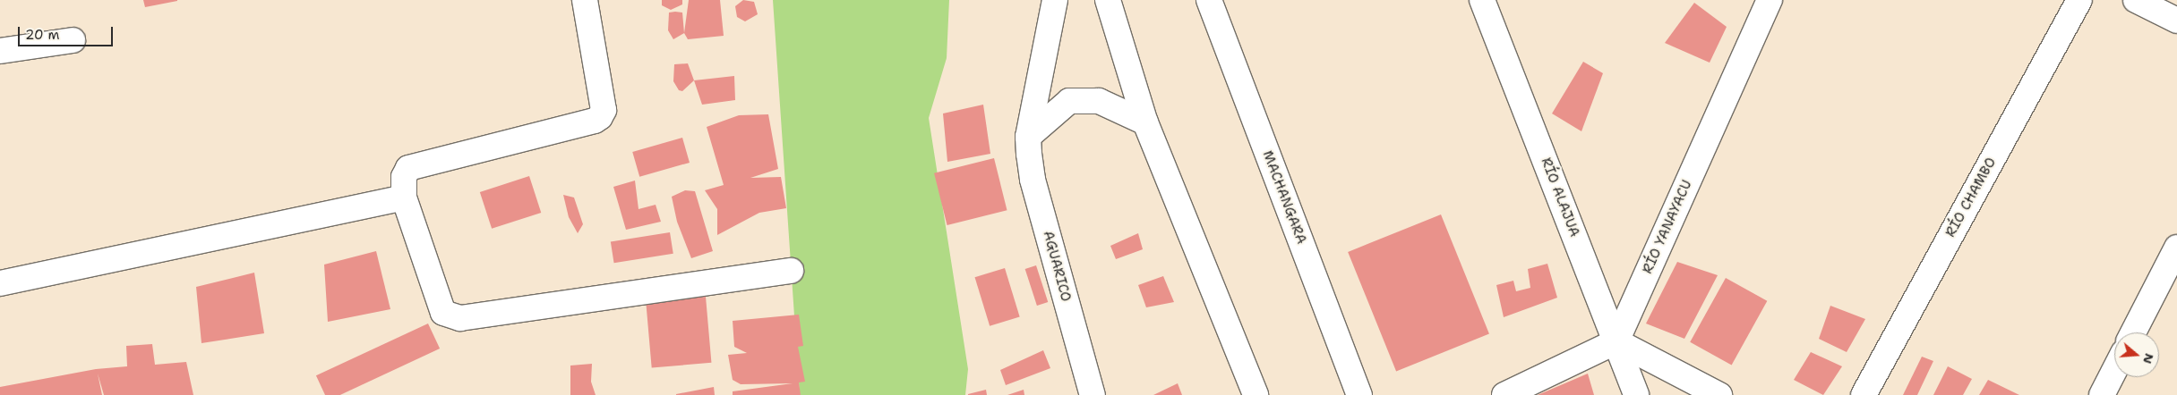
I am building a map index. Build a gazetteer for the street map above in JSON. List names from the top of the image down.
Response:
{
  "streets": {
    "street": [
      "MACHANGARA",
      "RÍO ALAJUA",
      "RÍO CHAMBO",
      "RÍO YANAYACU",
      "AGUARICO"
    ]
  },
  "crossings": [
    ["RÍO ALAJUA", "RÍO YANAYACU"]
  ],
  "scale_bar": "20 m",
  "north": "right"
}
